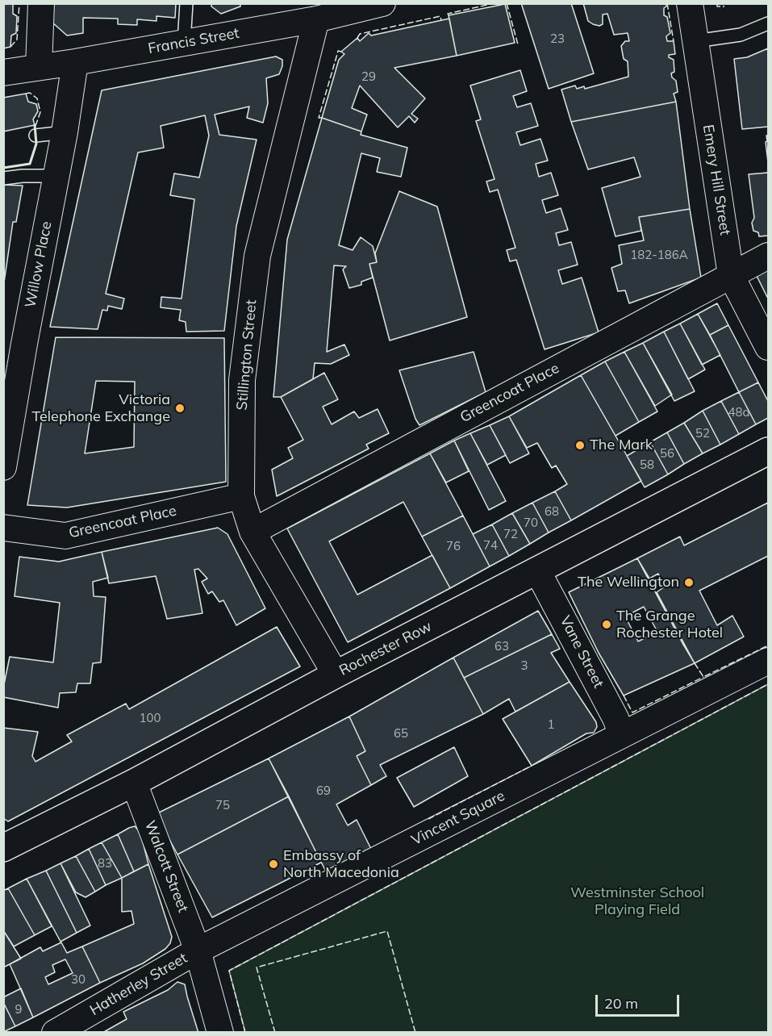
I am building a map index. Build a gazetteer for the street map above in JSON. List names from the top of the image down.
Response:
{
  "streets": {
    "main road": ["Rochester Row"],
    "street": [
      "Francis Street",
      "Emery Hill Street",
      "Willow Place",
      "Stillington Street",
      "Greencoat Place",
      "Vane Street",
      "Vincent Square",
      "Walcott Street",
      "Hatherley Street"
    ]
  },
  "crossings": [
    ["Francis Street", "Willow Place"],
    ["Francis Street", "Stillington Street"],
    ["Emery Hill Street", "Greencoat Place"],
    ["Stillington Street", "Greencoat Place"],
    ["Stillington Street", "Rochester Row"],
    ["Rochester Row", "Vane Street"],
    ["Rochester Row", "Walcott Street"],
    ["Vane Street", "Vincent Square"],
    ["Vincent Square", "Walcott Street"],
    ["Vincent Square", "Hatherley Street"],
    ["Walcott Street", "Hatherley Street"]
  ],
  "parks": ["Westminster School Playing Field"],
  "places": [
    "Victoria Telephone Exchange",
    "The Mark",
    "The Wellington",
    "The Grange Rochester Hotel",
    "Embassy of North Macedonia"
  ],
  "house_numbers": [
    "23",
    "29",
    "182-186A",
    "48a",
    "52",
    "56",
    "58",
    "68",
    "70",
    "72",
    "74",
    "76",
    "63",
    "3",
    "100",
    "1",
    "65",
    "69",
    "75",
    "83",
    "30",
    "9"
  ],
  "scale_bar": "20 m"
}
